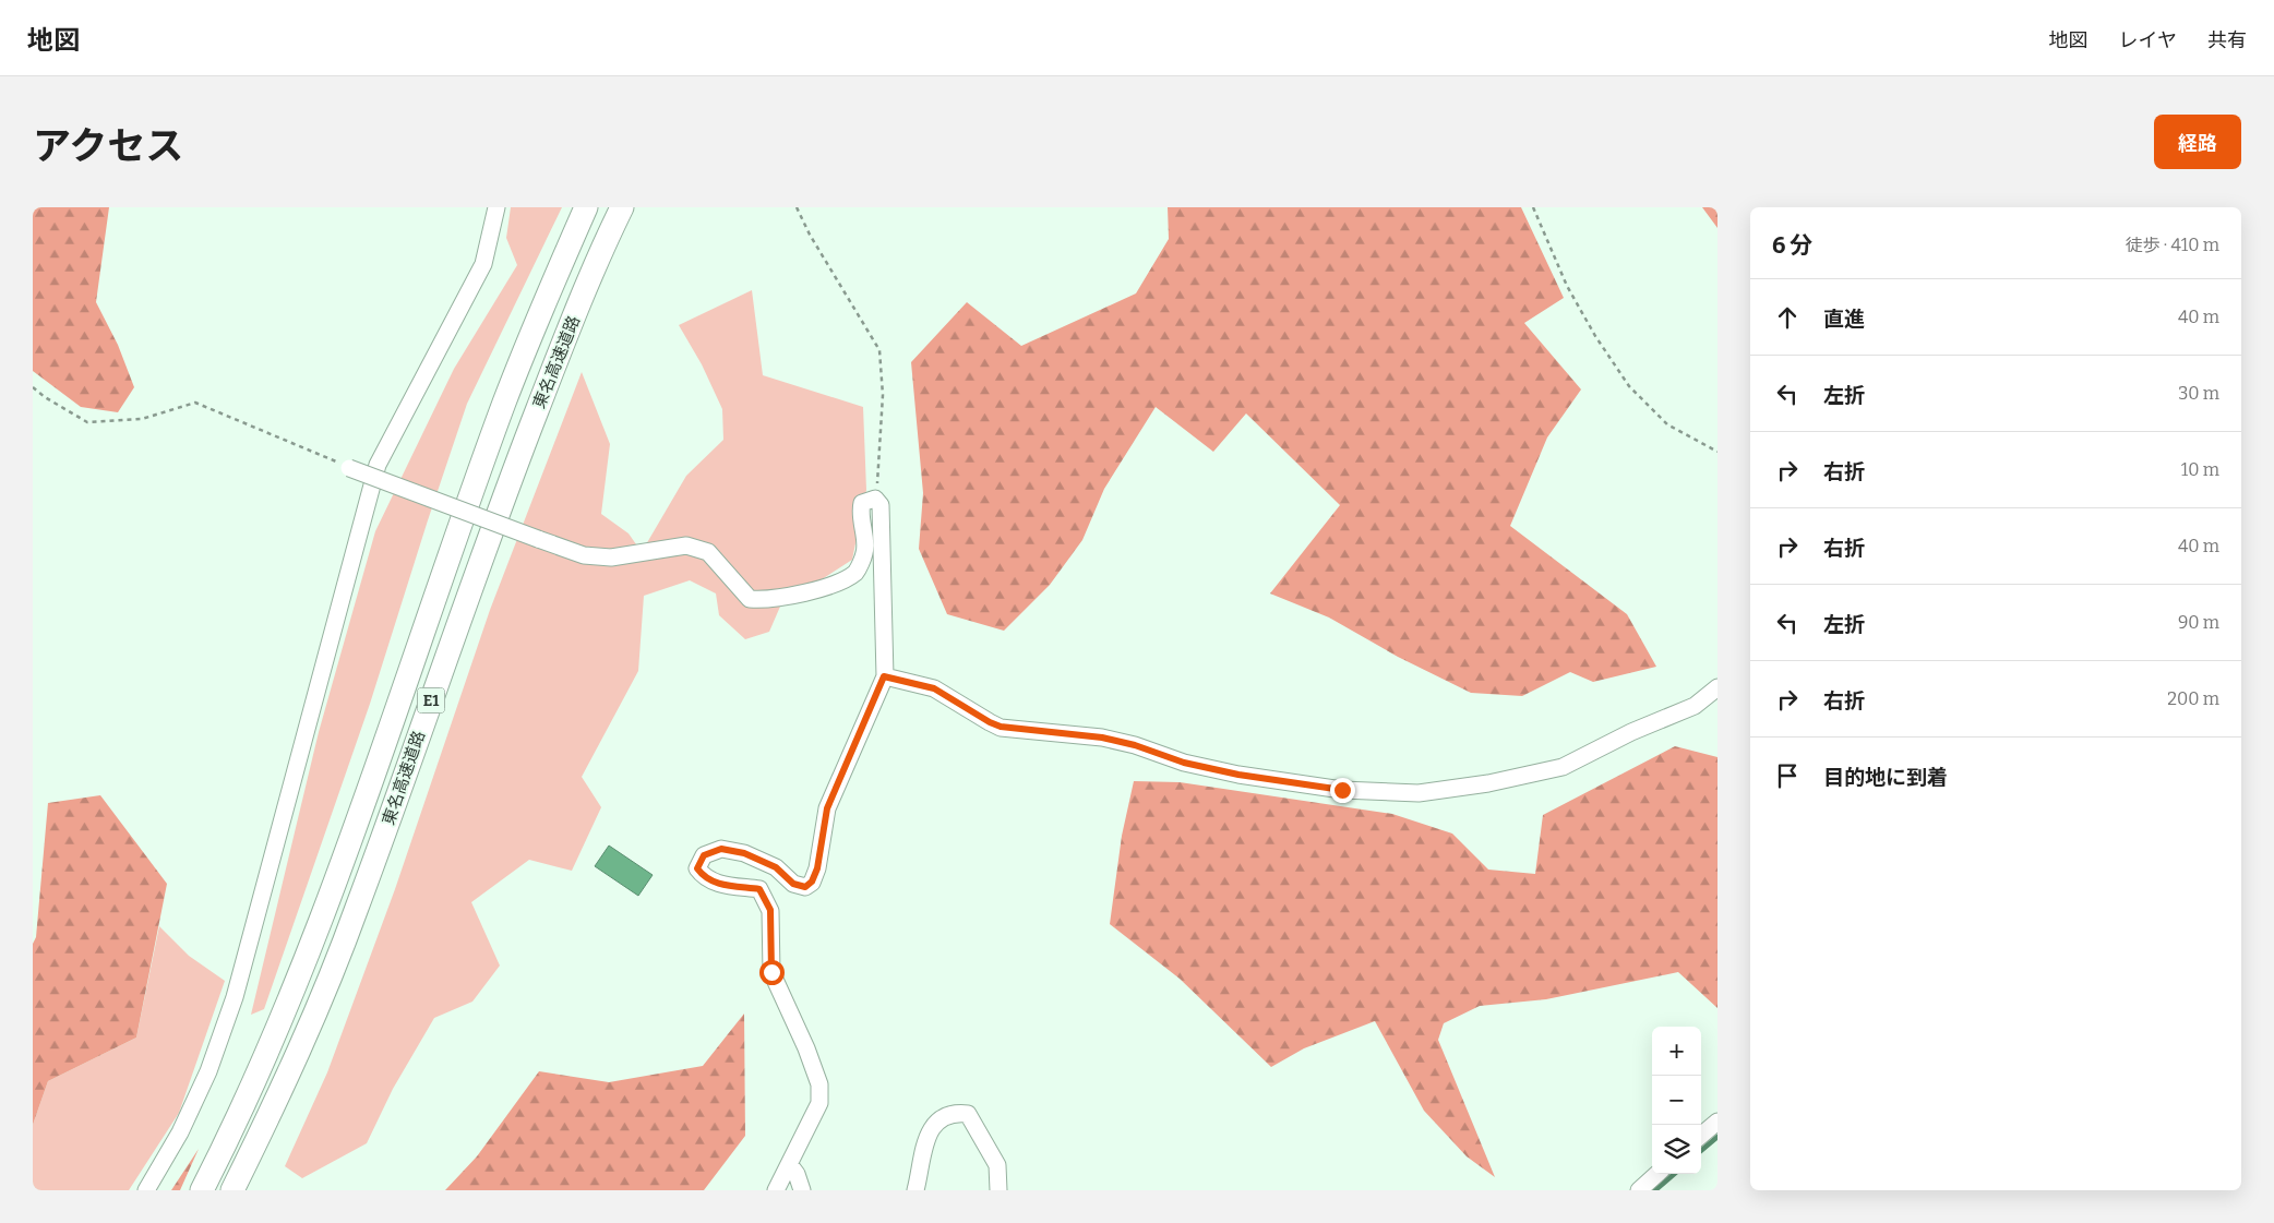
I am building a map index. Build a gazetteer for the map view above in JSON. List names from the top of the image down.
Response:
{
  "streets": {
    "highway": ["東名高速道路", "E1"]
  },
  "page": {
    "header": "地図",
    "nav": ["地図", "レイヤ", "共有"],
    "title": "アクセス",
    "buttons": "経路",
    "heading": ["6 分", "徒歩 · 410 m"],
    "list": [
      ["直進", "40 m"],
      ["左折", "30 m"],
      ["右折", "10 m"],
      ["右折", "40 m"],
      ["左折", "90 m"],
      ["右折", "200 m"],
      "目的地に到着"
    ],
    "map_buttons": ["+", "−"]
  }
}
